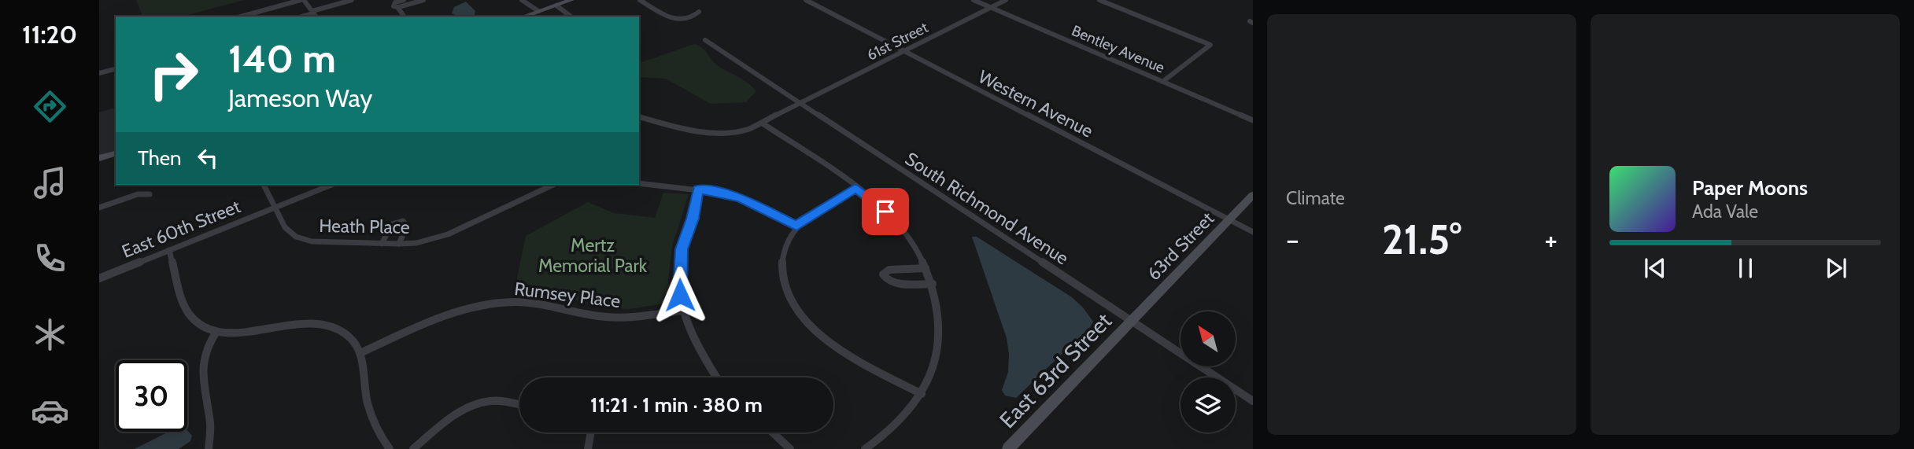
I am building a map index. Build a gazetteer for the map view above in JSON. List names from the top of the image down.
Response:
{
  "streets": {
    "main road": ["63rd Street", "East 63rd Street"],
    "street": [
      "61st Street",
      "Bentley Avenue",
      "Western Avenue",
      "South Richmond Avenue",
      "Heath Place",
      "East 60th Street",
      "Rumsey Place"
    ]
  },
  "crossings": [
    ["61st Street", "Bentley Avenue"],
    ["61st Street", "Western Avenue"],
    ["61st Street", "South Richmond Avenue"],
    ["Western Avenue", "63rd Street"],
    ["South Richmond Avenue", "63rd Street"],
    ["South Richmond Avenue", "East 63rd Street"],
    ["Heath Place", "East 60th Street"],
    ["63rd Street", "East 63rd Street"]
  ],
  "parks": ["Mertz Memorial Park"],
  "north": "top left",
  "page": {
    "tabs": "11:20",
    "tile": "Climate",
    "turn": ["140 m", "Jameson Way"],
    "then": "Then",
    "song": ["Paper Moons", "Ada Vale"],
    "heat": ["−", "21.5°", "+"],
    "limit": "30",
    "trip": "11:21 · 1 min · 380 m"
  }
}
